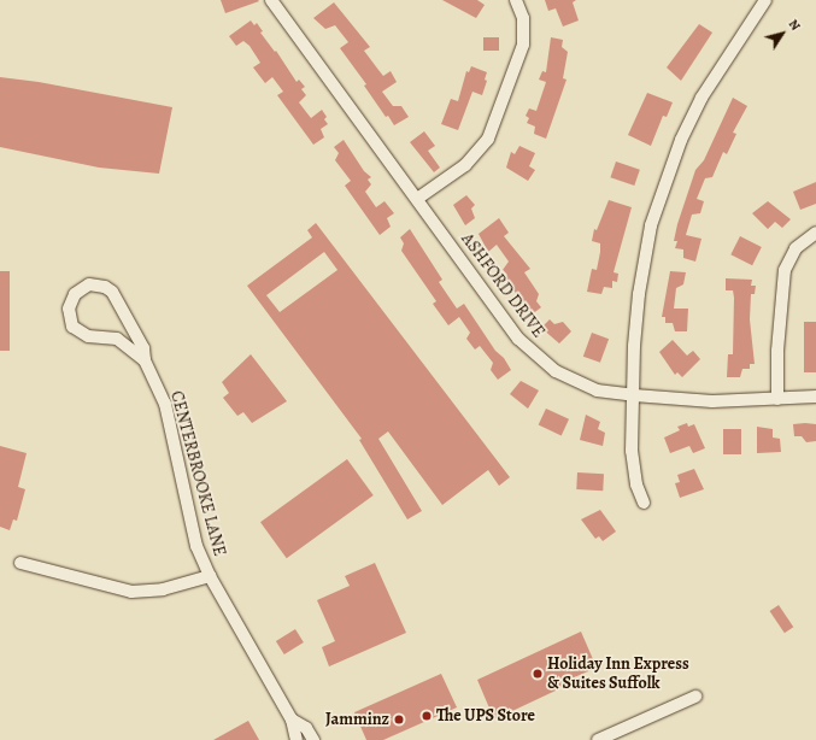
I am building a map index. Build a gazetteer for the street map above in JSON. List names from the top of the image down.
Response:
{
  "streets": {
    "street": ["ASHFORD DRIVE", "CENTERBROOKE LANE"]
  },
  "places": ["Holiday Inn Express & Suites Suffolk", "The UPS Store", "Jamminz"],
  "north": "top right"
}
